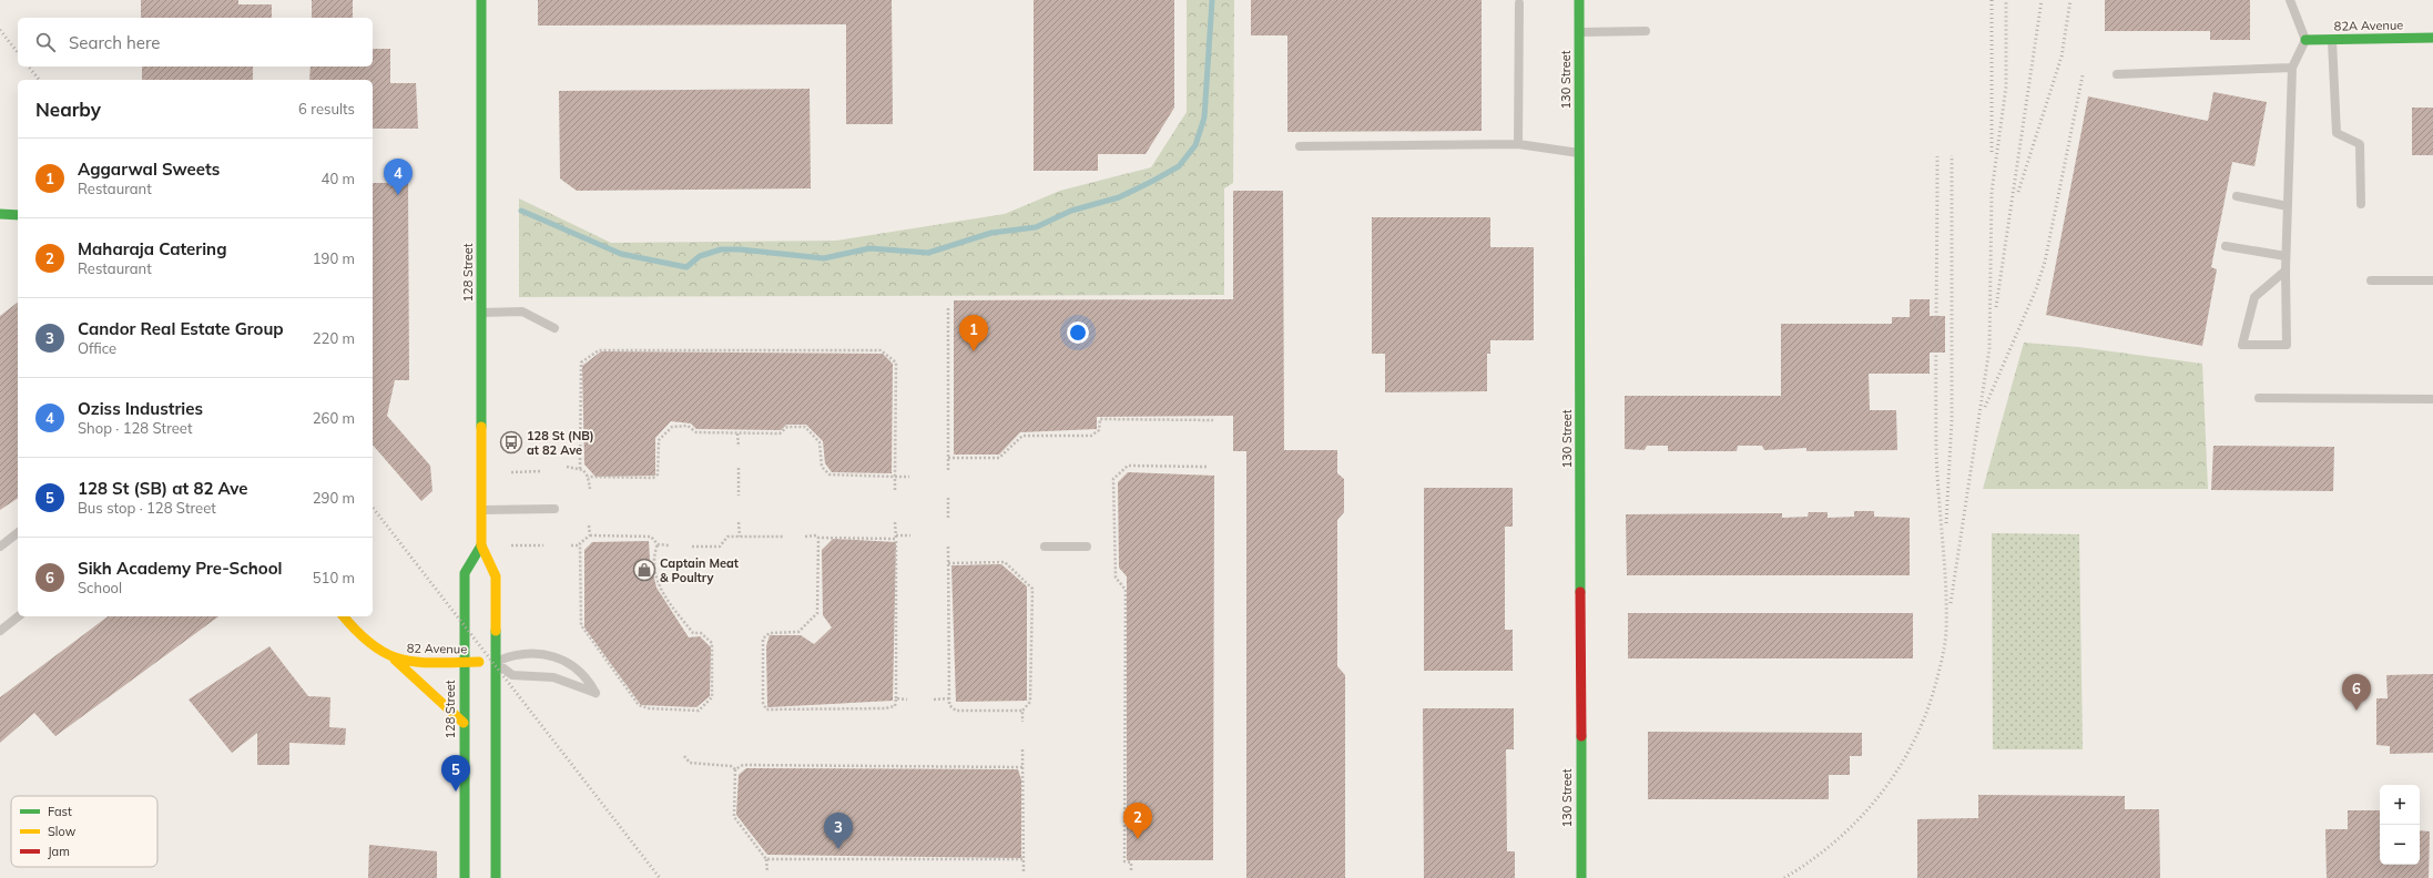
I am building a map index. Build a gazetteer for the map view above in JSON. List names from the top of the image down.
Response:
{
  "streets": {
    "main road": [
      "82A Avenue",
      "130 Street",
      "128 Street",
      "82 Avenue"
    ]
  },
  "crossings": [
    ["128 Street", "82 Avenue"]
  ],
  "places": {
    "bus stop": ["128 St (NB) at 82 Ave"],
    "shop": ["Captain Meat & Poultry"]
  },
  "legend": ["Fast", "Slow", "Jam"],
  "page": {
    "search": "Search here",
    "heading": ["Nearby", "6 results"],
    "list": [
      {
        "mark": "1",
        "name": "Aggarwal Sweets",
        "note": "Restaurant",
        "value": "40 m"
      },
      {
        "mark": "2",
        "name": "Maharaja Catering",
        "note": "Restaurant",
        "value": "190 m"
      },
      {
        "mark": "3",
        "name": "Candor Real Estate Group",
        "note": "Office",
        "value": "220 m"
      },
      {
        "mark": "4",
        "name": "Oziss Industries",
        "note": "Shop · 128 Street",
        "value": "260 m"
      },
      {
        "mark": "5",
        "name": "128 St (SB) at 82 Ave",
        "note": "Bus stop · 128 Street",
        "value": "290 m"
      },
      {
        "mark": "6",
        "name": "Sikh Academy Pre-School",
        "note": "School",
        "value": "510 m"
      }
    ],
    "pins": [
      "4",
      "1",
      "6",
      "5",
      "2",
      "3"
    ],
    "map_buttons": ["+", "−"]
  }
}
